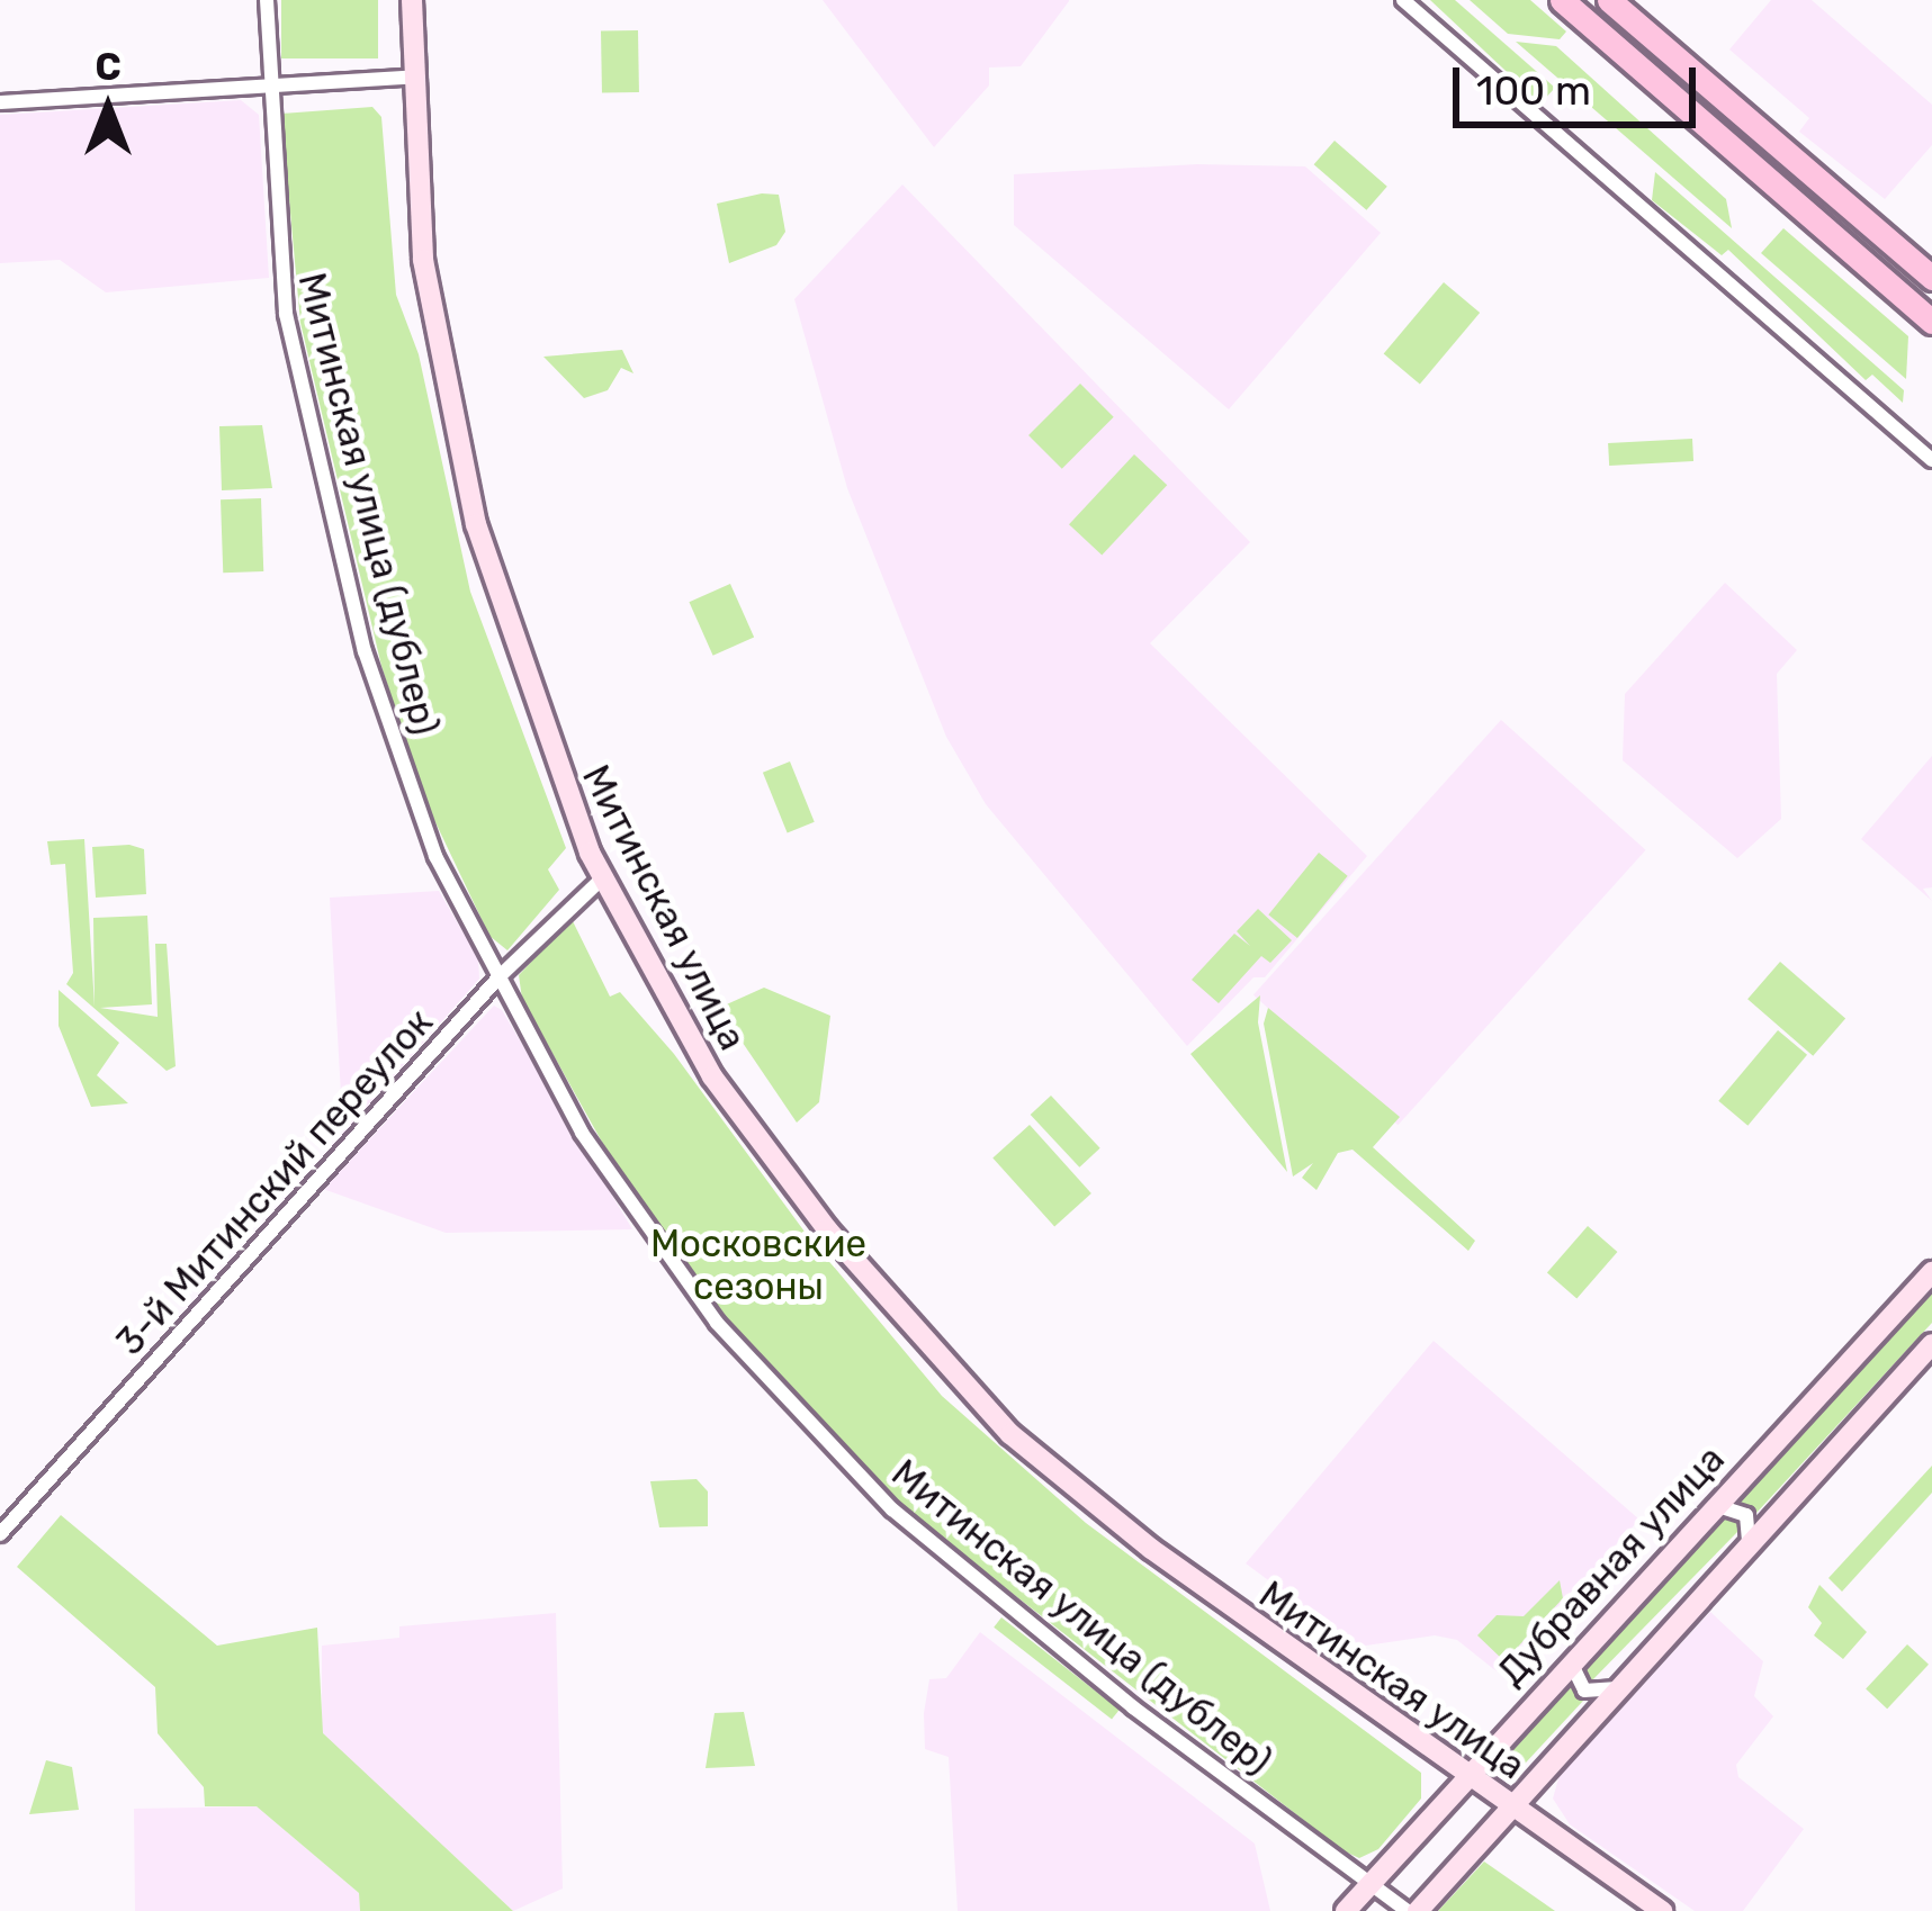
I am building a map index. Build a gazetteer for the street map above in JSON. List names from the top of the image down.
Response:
{
  "streets": {
    "main road": ["Митинская улица", "Дубравная улица"],
    "street": ["Митинская улица (дублер)", "3-й Митинский переулок"]
  },
  "crossings": [
    ["Митинская улица (дублер)", "3-й Митинский переулок"],
    ["Митинская улица (дублер)", "Дубравная улица"],
    ["Митинская улица", "3-й Митинский переулок"],
    ["Митинская улица", "Дубравная улица"]
  ],
  "parks": ["Московские сезоны"],
  "scale_bar": "100 m",
  "north": "top"
}
